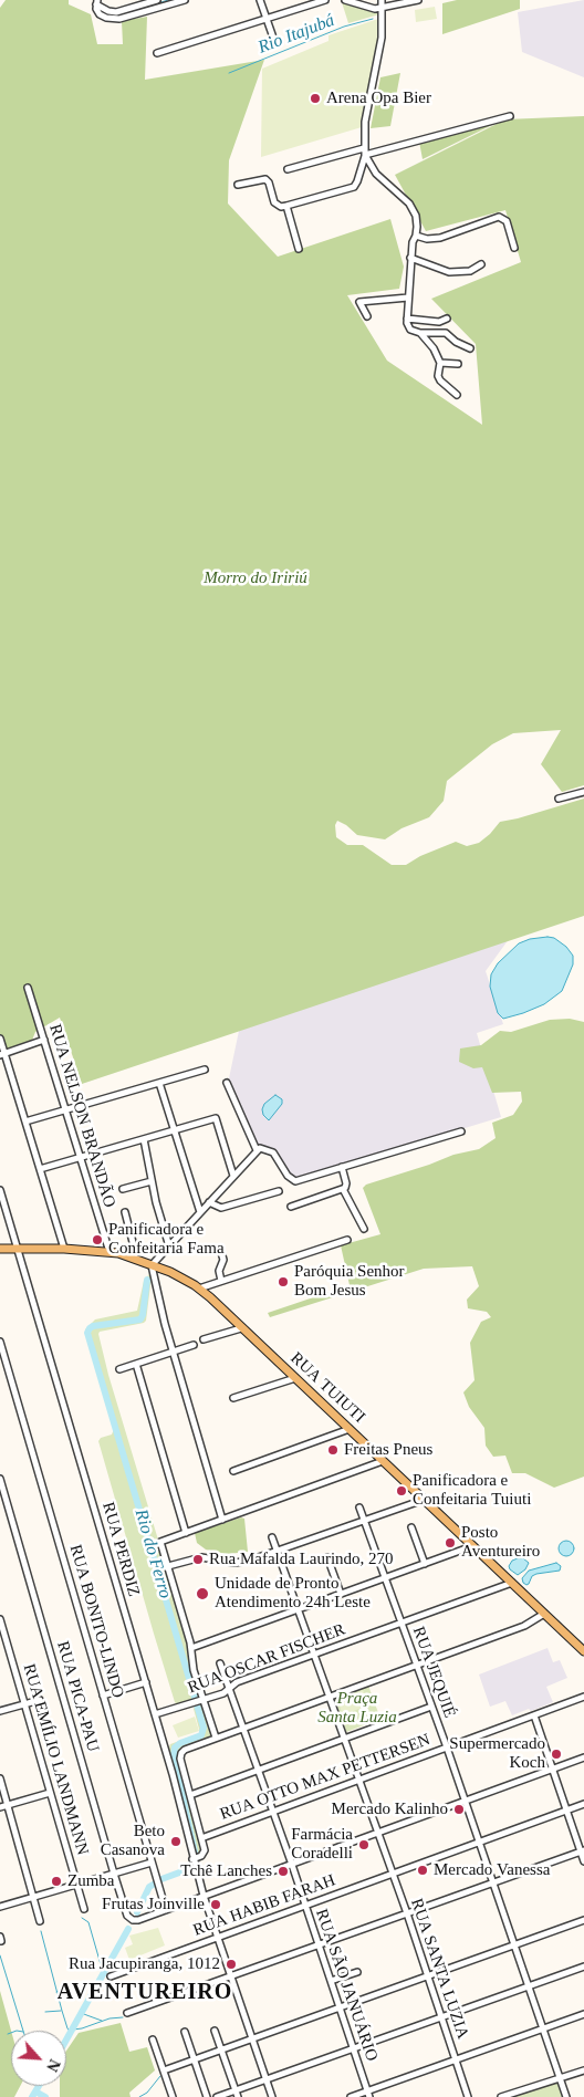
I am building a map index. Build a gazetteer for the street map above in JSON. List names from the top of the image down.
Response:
{
  "streets": {
    "main road": ["RUA TUIUTI"],
    "street": [
      "RUA NELSON BRANDÃO",
      "RUA PERDIZ",
      "RUA BONITO-LINDO",
      "RUA OSCAR FISCHER",
      "RUA JEQUIÉ",
      "RUA PICA-PAU",
      "RUA EMÍLIO LANDMANN",
      "RUA OTTO MAX PETTERSEN",
      "RUA HABIB FARAH",
      "RUA SANTA LUZIA",
      "RUA SÃO JANUÁRIO"
    ]
  },
  "crossings": [
    ["RUA NELSON BRANDÃO", "RUA TUIUTI"],
    ["RUA TUIUTI", "RUA PERDIZ"],
    ["RUA TUIUTI", "RUA OSCAR FISCHER"],
    ["RUA PERDIZ", "RUA OSCAR FISCHER"],
    ["RUA PERDIZ", "RUA HABIB FARAH"],
    ["RUA BONITO-LINDO", "RUA PICA-PAU"],
    ["RUA OSCAR FISCHER", "RUA JEQUIÉ"],
    ["RUA OSCAR FISCHER", "RUA SANTA LUZIA"],
    ["RUA OSCAR FISCHER", "RUA SÃO JANUÁRIO"],
    ["RUA JEQUIÉ", "RUA OTTO MAX PETTERSEN"],
    ["RUA JEQUIÉ", "RUA HABIB FARAH"],
    ["RUA OTTO MAX PETTERSEN", "RUA SANTA LUZIA"],
    ["RUA OTTO MAX PETTERSEN", "RUA SÃO JANUÁRIO"],
    ["RUA HABIB FARAH", "RUA SANTA LUZIA"],
    ["RUA HABIB FARAH", "RUA SÃO JANUÁRIO"]
  ],
  "districts": ["AVENTUREIRO"],
  "water": ["Rio Itajubá", "Rio do Ferro"],
  "parks": ["Morro do Iririú", "Praça Santa Luzia"],
  "places": [
    "Arena Opa Bier",
    "Panificadora e Confeitaria Fama",
    "Paróquia Senhor Bom Jesus",
    "Freitas Pneus",
    "Panificadora e Confeitaria Tuiuti",
    "Posto Aventureiro",
    "Rua Mafalda Laurindo, 270",
    "Unidade de Pronto Atendimento 24h Leste",
    "Supermercado Koch",
    "Mercado Kalinho",
    "Beto Casanova",
    "Farmácia Coradelli",
    "Mercado Vanessa",
    "Tchê Lanches",
    "Zumba",
    "Frutas Joinville",
    "Rua Jacupiranga, 1012"
  ],
  "north": "bottom right"
}
